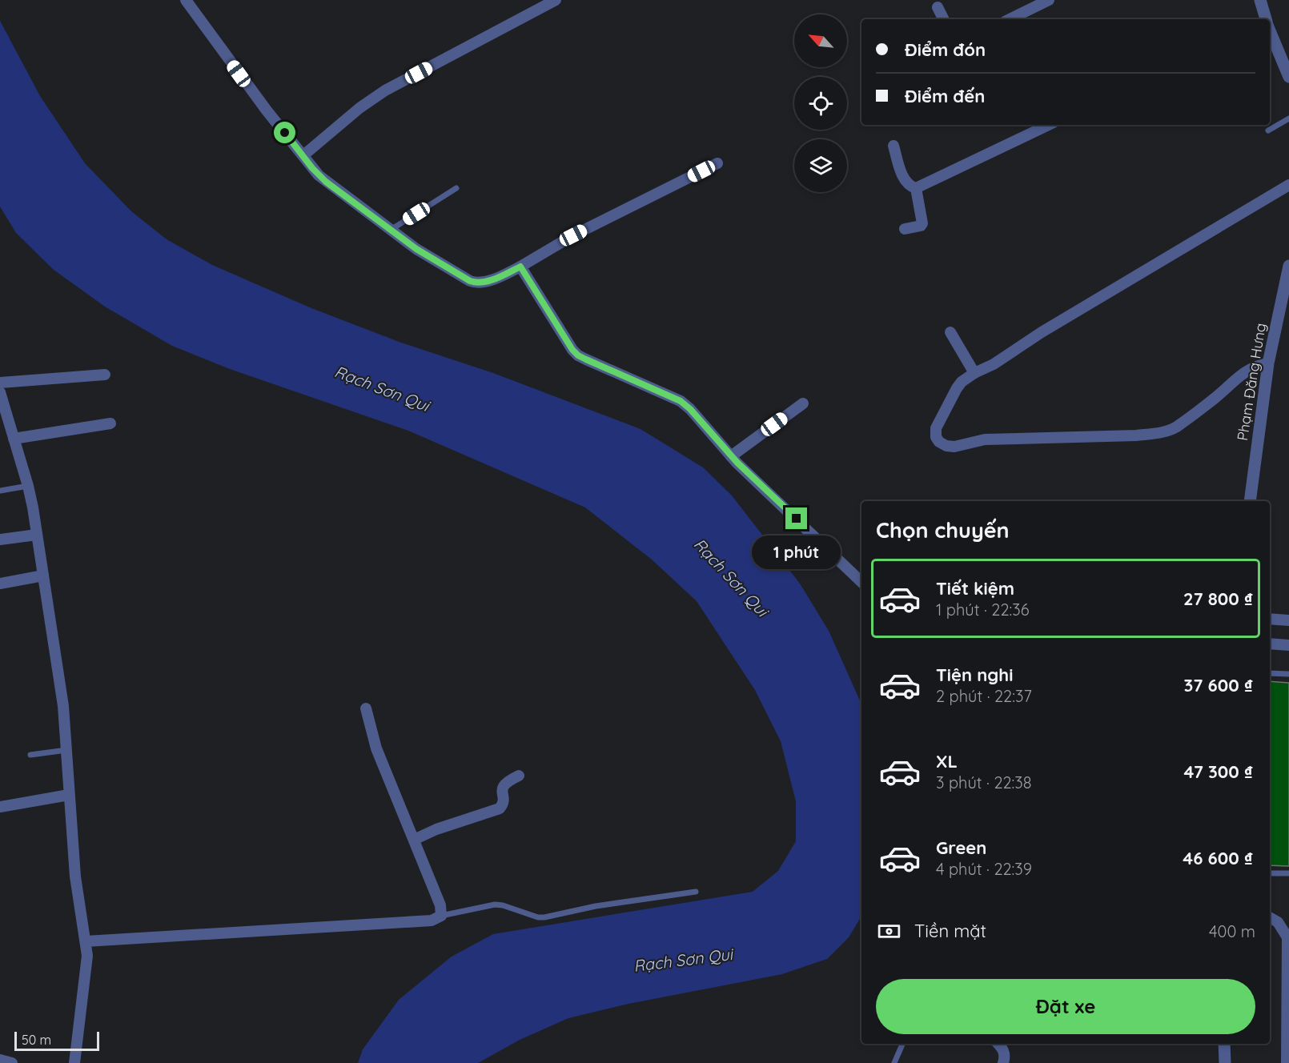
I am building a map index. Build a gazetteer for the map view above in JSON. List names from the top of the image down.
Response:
{
  "streets": {
    "street": ["Phạm Đăng Hưng"]
  },
  "water": ["Rạch Sơn Qui"],
  "scale_bar": "50 m",
  "north": "top left",
  "page": {
    "banner": ["Điểm đón", "Điểm đến"],
    "heading": "Chọn chuyến",
    "bubble": "1 phút",
    "list": [
      {
        "name": "Tiết kiệm",
        "note": "1 phút · 22:36",
        "value": "27 800 ₫"
      },
      {
        "name": "Tiện nghi",
        "note": "2 phút · 22:37",
        "value": "37 600 ₫"
      },
      {
        "name": "XL",
        "note": "3 phút · 22:38",
        "value": "47 300 ₫"
      },
      {
        "name": "Green",
        "note": "4 phút · 22:39",
        "value": "46 600 ₫"
      }
    ],
    "pay": ["Tiền mặt", "400 m"],
    "buttons": "Đặt xe",
    "scale": "50 m"
  }
}
